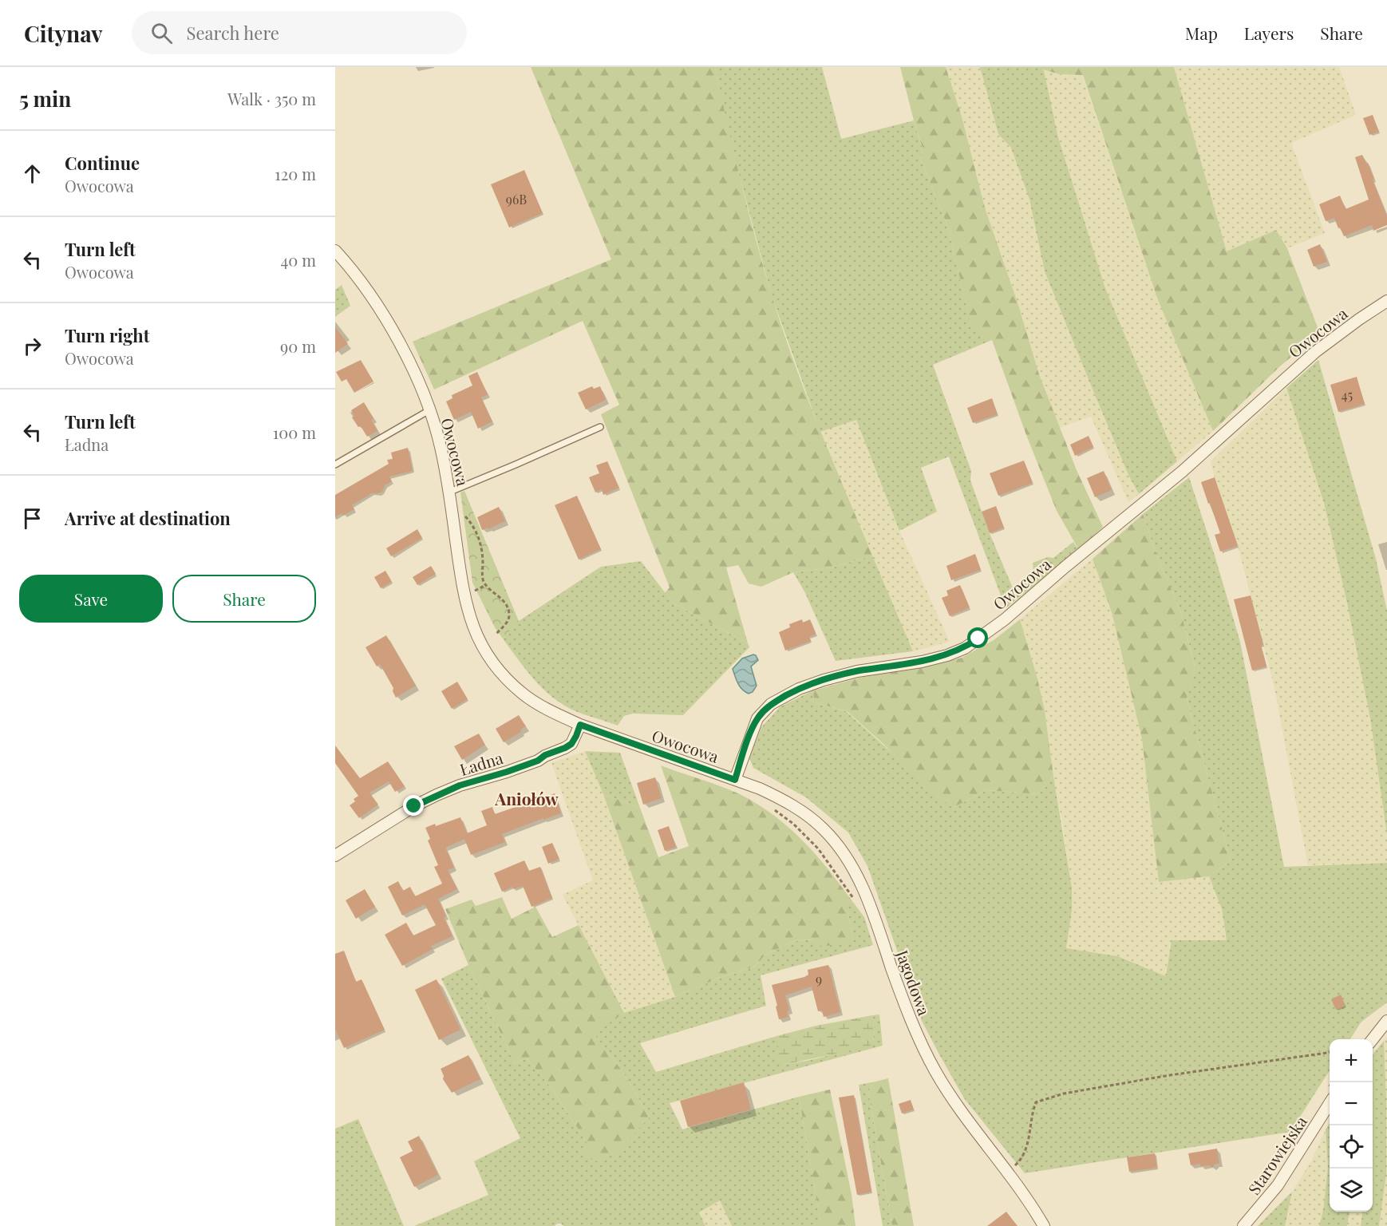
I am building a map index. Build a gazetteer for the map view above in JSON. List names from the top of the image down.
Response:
{
  "streets": {
    "street": [
      "Owocowa",
      "Ładna",
      "Jagodowa",
      "Starowiejska"
    ]
  },
  "crossings": [
    ["Owocowa", "Ładna"],
    ["Owocowa", "Jagodowa"]
  ],
  "districts": ["Aniołów"],
  "house_numbers": ["96B", "45", "9"],
  "page": {
    "header": "Citynav",
    "search": "Search here",
    "nav": ["Map", "Layers", "Share"],
    "heading": ["5 min", "Walk · 350 m"],
    "list": [
      ["Continue", "Owocowa", "120 m"],
      ["Turn left", "Owocowa", "40 m"],
      ["Turn right", "Owocowa", "90 m"],
      ["Turn left", "Ładna", "100 m"],
      "Arrive at destination"
    ],
    "buttons": ["Save", "Share"],
    "map_buttons": ["+", "−"]
  }
}
